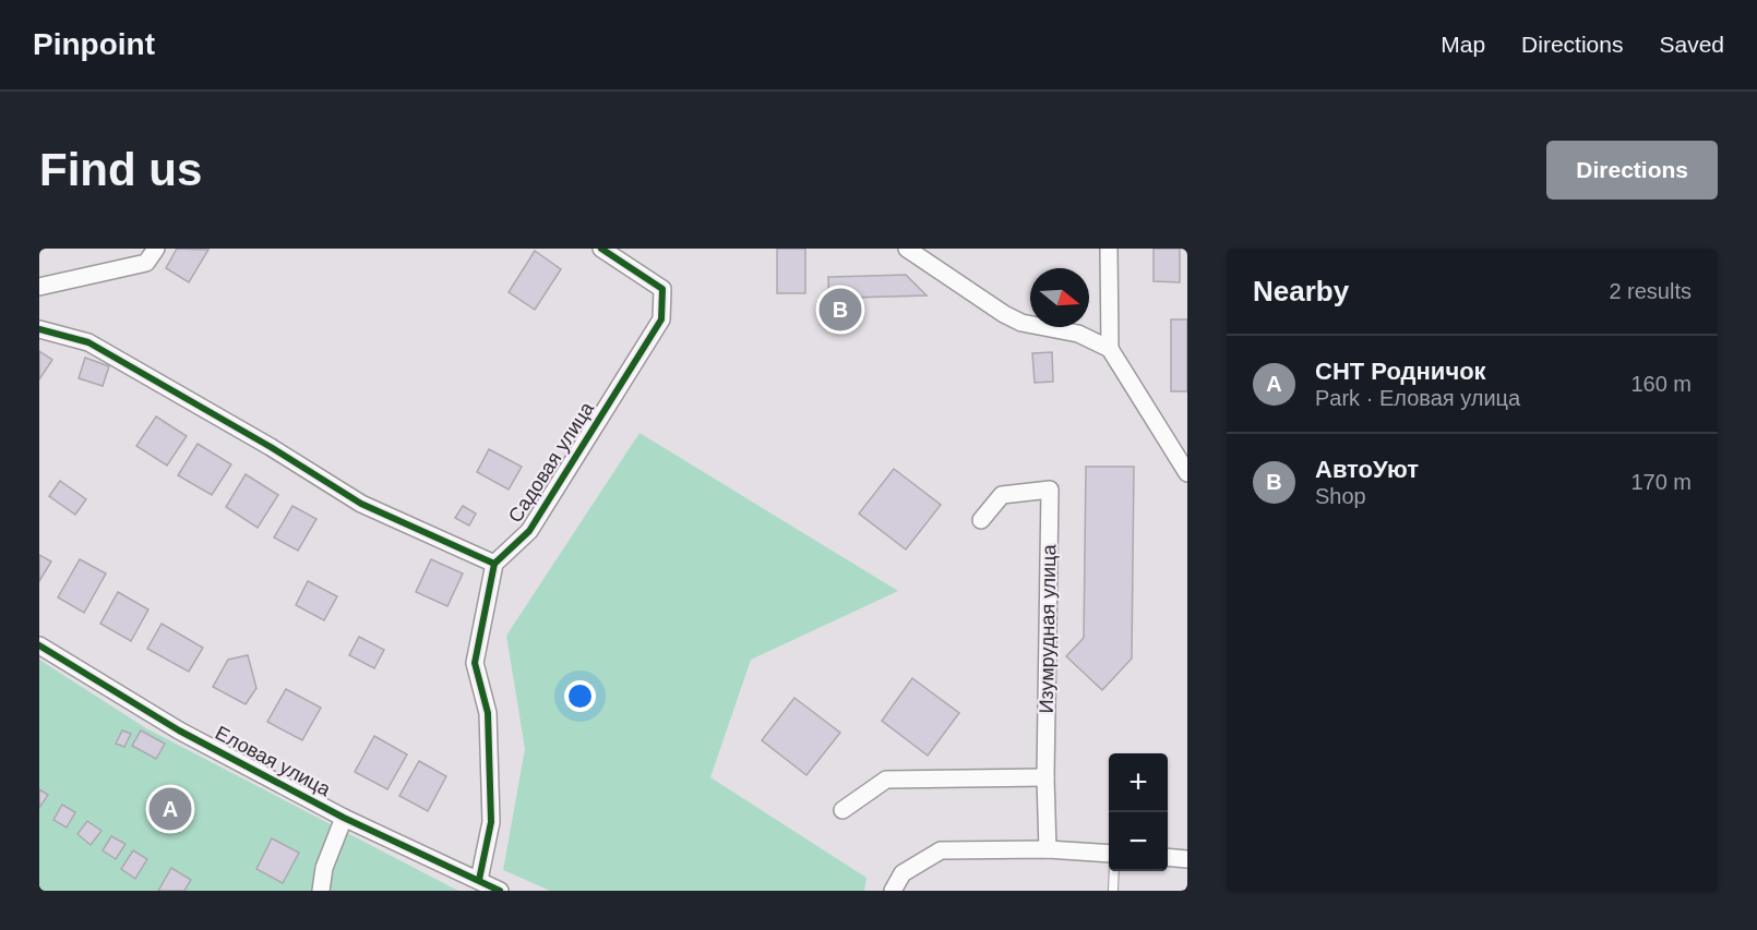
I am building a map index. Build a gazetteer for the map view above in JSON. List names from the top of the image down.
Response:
{
  "streets": {
    "street": ["Садовая улица", "Изумрудная улица", "Еловая улица"]
  },
  "north": "right",
  "page": {
    "header": "Pinpoint",
    "nav": ["Map", "Directions", "Saved"],
    "buttons": "Directions",
    "title": "Find us",
    "heading": ["Nearby", "2 results"],
    "pins": ["B", "A"],
    "list": [
      {
        "mark": "A",
        "name": "СНТ Родничок",
        "note": "Park · Еловая улица",
        "value": "160 m"
      },
      {
        "mark": "B",
        "name": "АвтоУют",
        "note": "Shop",
        "value": "170 m"
      }
    ],
    "map_buttons": ["+", "−"]
  }
}
